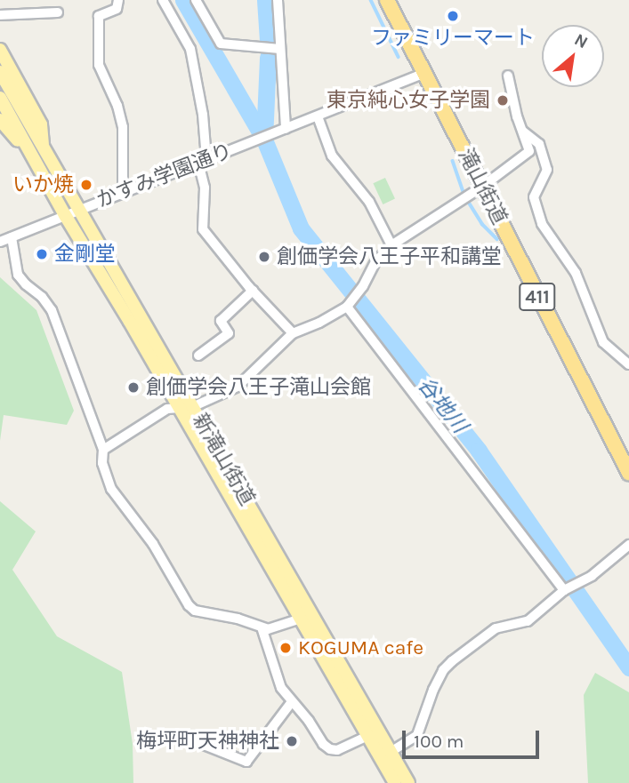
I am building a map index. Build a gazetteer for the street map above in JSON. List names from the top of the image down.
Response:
{
  "streets": {
    "highway": ["滝山街道", "411"],
    "main road": ["新滝山街道"],
    "street": ["かすみ学園通り"]
  },
  "crossings": [
    ["かすみ学園通り", "新滝山街道"]
  ],
  "water": ["谷地川"],
  "places": [
    "ファミリーマート",
    "東京純心女子学園",
    "いか焼",
    "金剛堂",
    "創価学会八王子平和講堂",
    "創価学会八王子滝山会館",
    "KOGUMA cafe",
    "梅坪町天神神社"
  ],
  "scale_bar": "100 m",
  "north": "top right"
}
